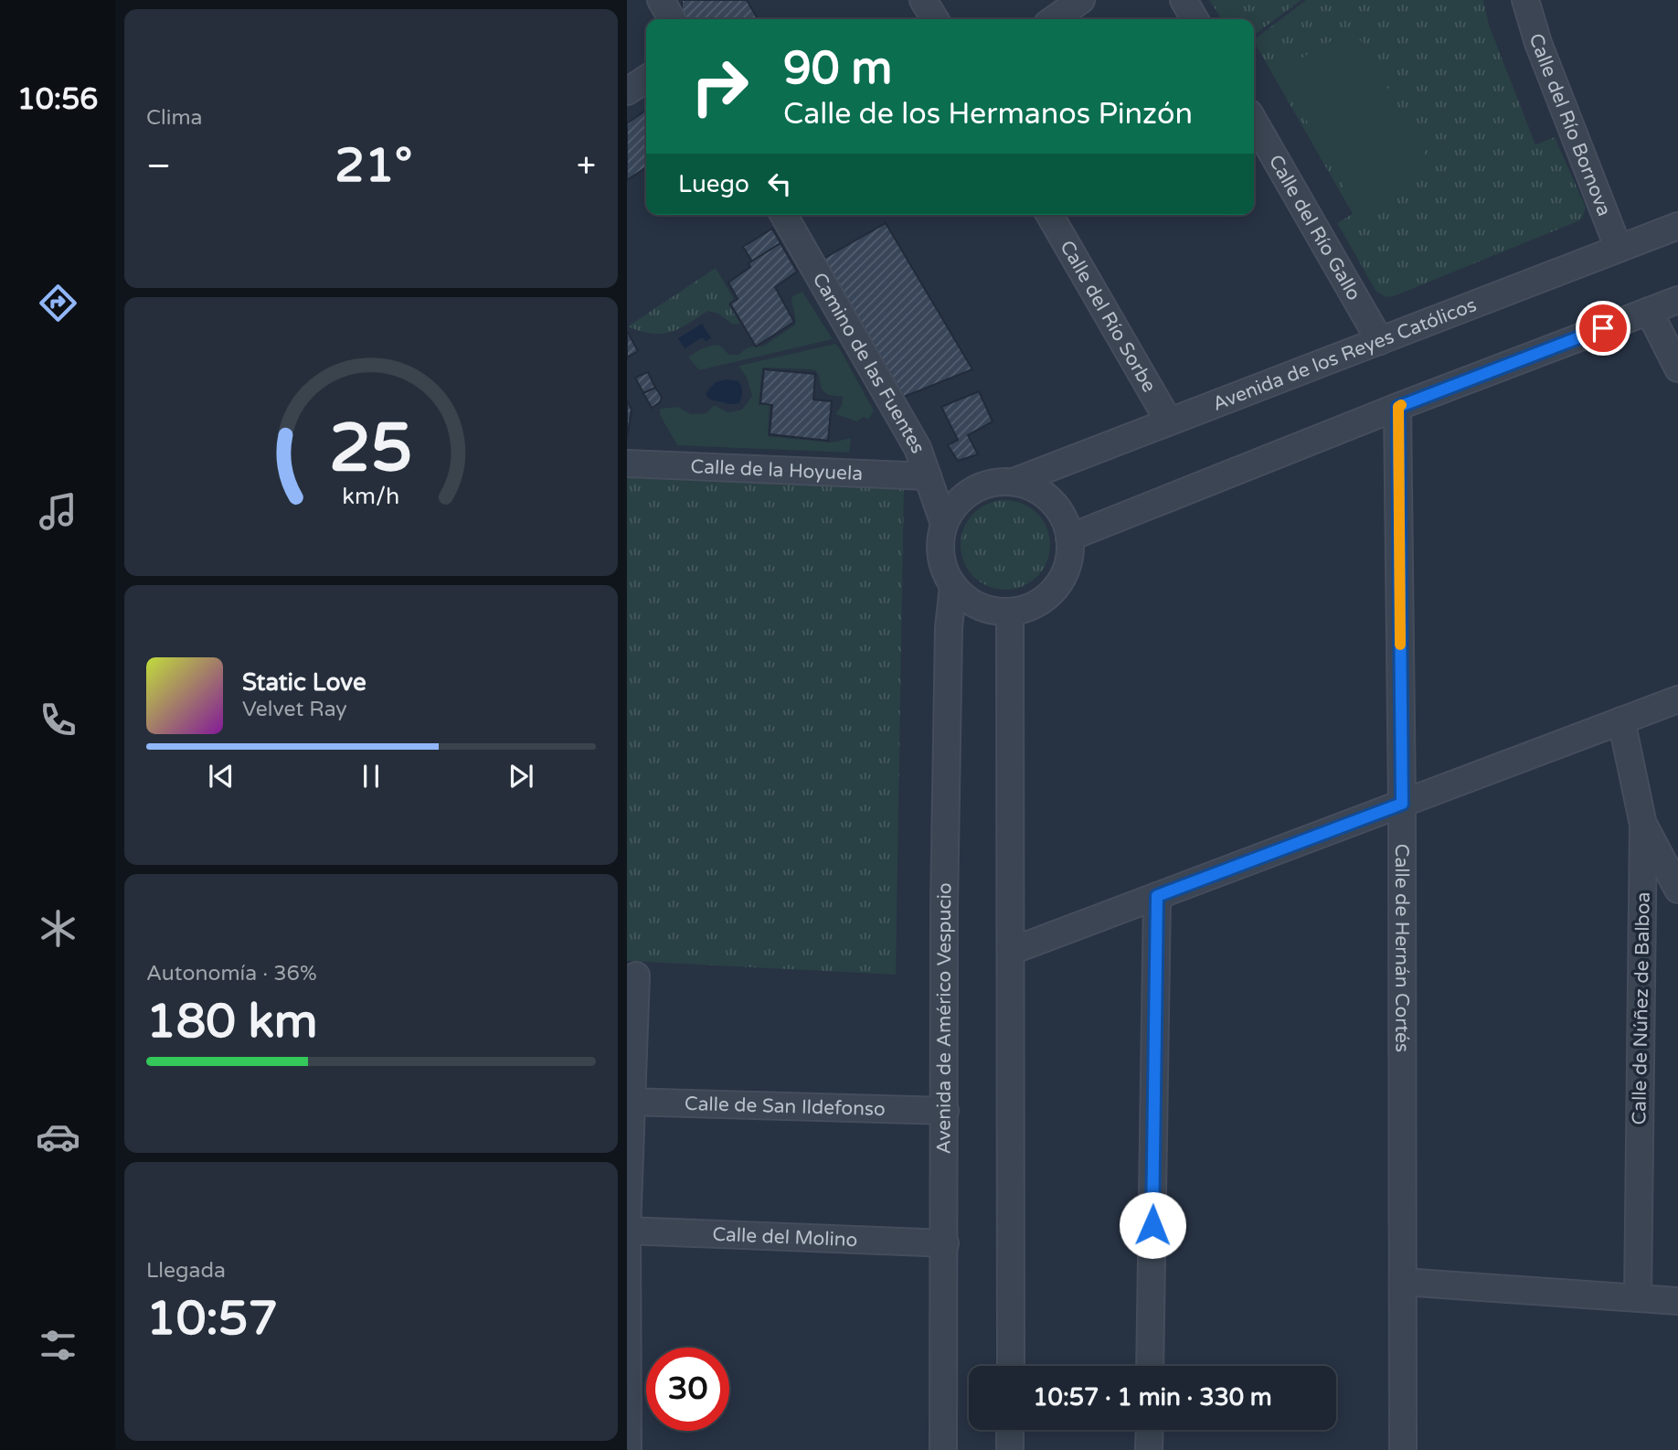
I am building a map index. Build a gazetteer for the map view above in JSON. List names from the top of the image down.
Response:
{
  "streets": {
    "street": [
      "Calle del Río Bornova",
      "Calle del Río Gallo",
      "Calle del Río Sorbe",
      "Avenida de los Reyes Católicos",
      "Camino de las Fuentes",
      "Calle de la Hoyuela",
      "Calle de Hernán Cortés",
      "Calle de Núñez de Balboa",
      "Avenida de Américo Vespucio",
      "Calle de San Ildefonso",
      "Calle del Molino"
    ]
  },
  "crossings": [
    ["Calle del Río Bornova", "Avenida de los Reyes Católicos"],
    ["Calle del Río Gallo", "Avenida de los Reyes Católicos"],
    ["Calle del Río Sorbe", "Avenida de los Reyes Católicos"],
    ["Avenida de los Reyes Católicos", "Camino de las Fuentes"],
    ["Avenida de los Reyes Católicos", "Avenida de Américo Vespucio"],
    ["Camino de las Fuentes", "Calle de la Hoyuela"],
    ["Camino de las Fuentes", "Avenida de Américo Vespucio"],
    ["Avenida de Américo Vespucio", "Calle de San Ildefonso"],
    ["Avenida de Américo Vespucio", "Calle del Molino"]
  ],
  "page": {
    "tabs": "10:56",
    "tile": [
      "Clima",
      ["Autonomía · 36%", "180 km"],
      ["Llegada", "10:57"]
    ],
    "turn": ["90 m", "Calle de los Hermanos Pinzón"],
    "heat": ["−", "21°", "+"],
    "then": "Luego",
    "song": ["Static Love", "Velvet Ray"],
    "limit": "30",
    "trip": "10:57 · 1 min · 330 m",
    "gauge": ["25", "km/h"]
  }
}
